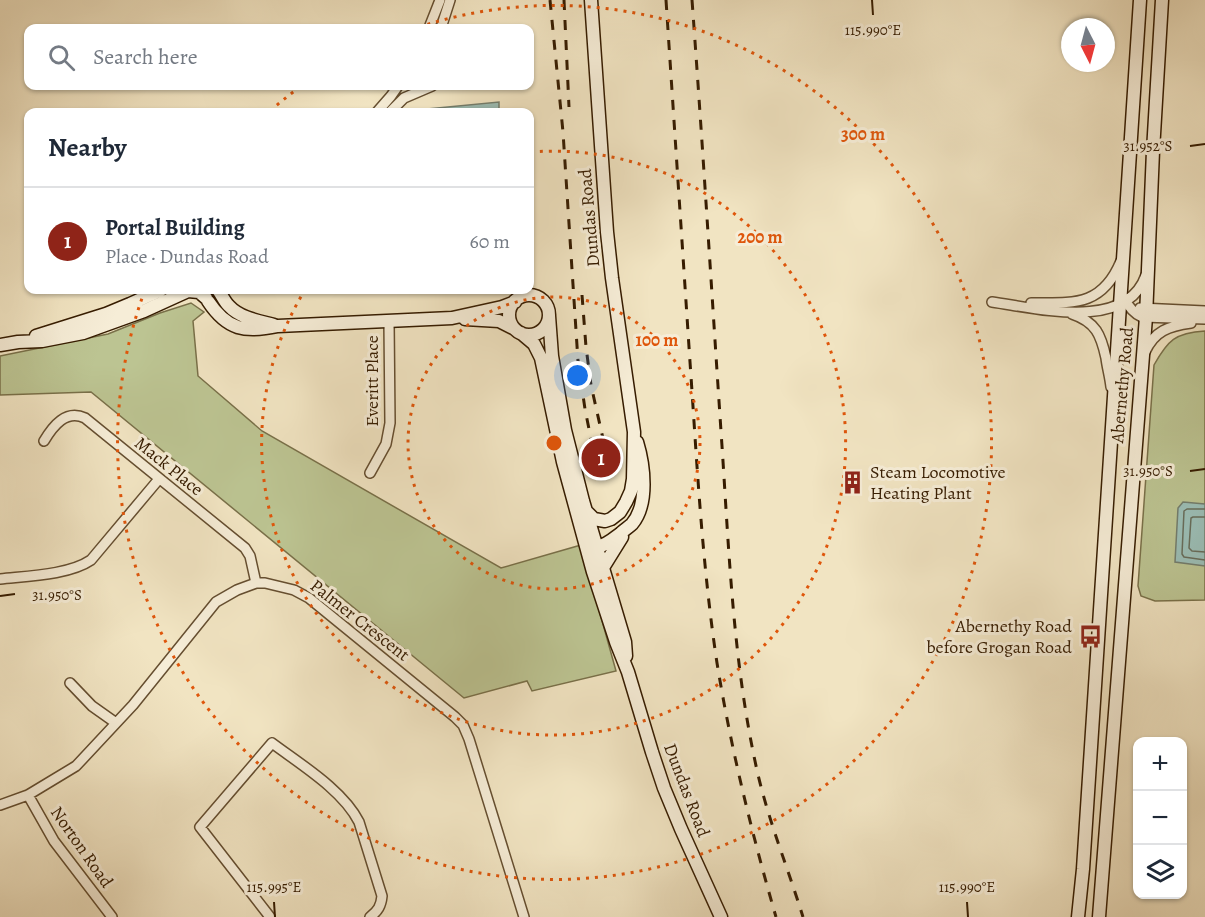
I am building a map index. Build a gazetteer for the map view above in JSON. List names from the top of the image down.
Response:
{
  "streets": {
    "main road": ["Dundas Road", "Abernethy Road"],
    "street": [
      "Everitt Place",
      "Mack Place",
      "Palmer Crescent",
      "Norton Road"
    ]
  },
  "crossings": [
    ["Mack Place", "Palmer Crescent"]
  ],
  "places": {
    "building": ["Steam Locomotive Heating Plant"],
    "bus stop": ["Abernethy Road before Grogan Road"]
  },
  "north": "bottom",
  "page": {
    "search": "Search here",
    "heading": "Nearby",
    "list": [
      {
        "mark": "1",
        "name": "Portal Building",
        "note": "Place · Dundas Road",
        "value": "60 m"
      }
    ],
    "pins": "1",
    "map_buttons": ["+", "−"]
  },
  "coordinates": [
    "115.990°E",
    "31.952°S",
    "31.950°S",
    "115.995°E"
  ],
  "rings": ["300 m", "200 m", "100 m"]
}
